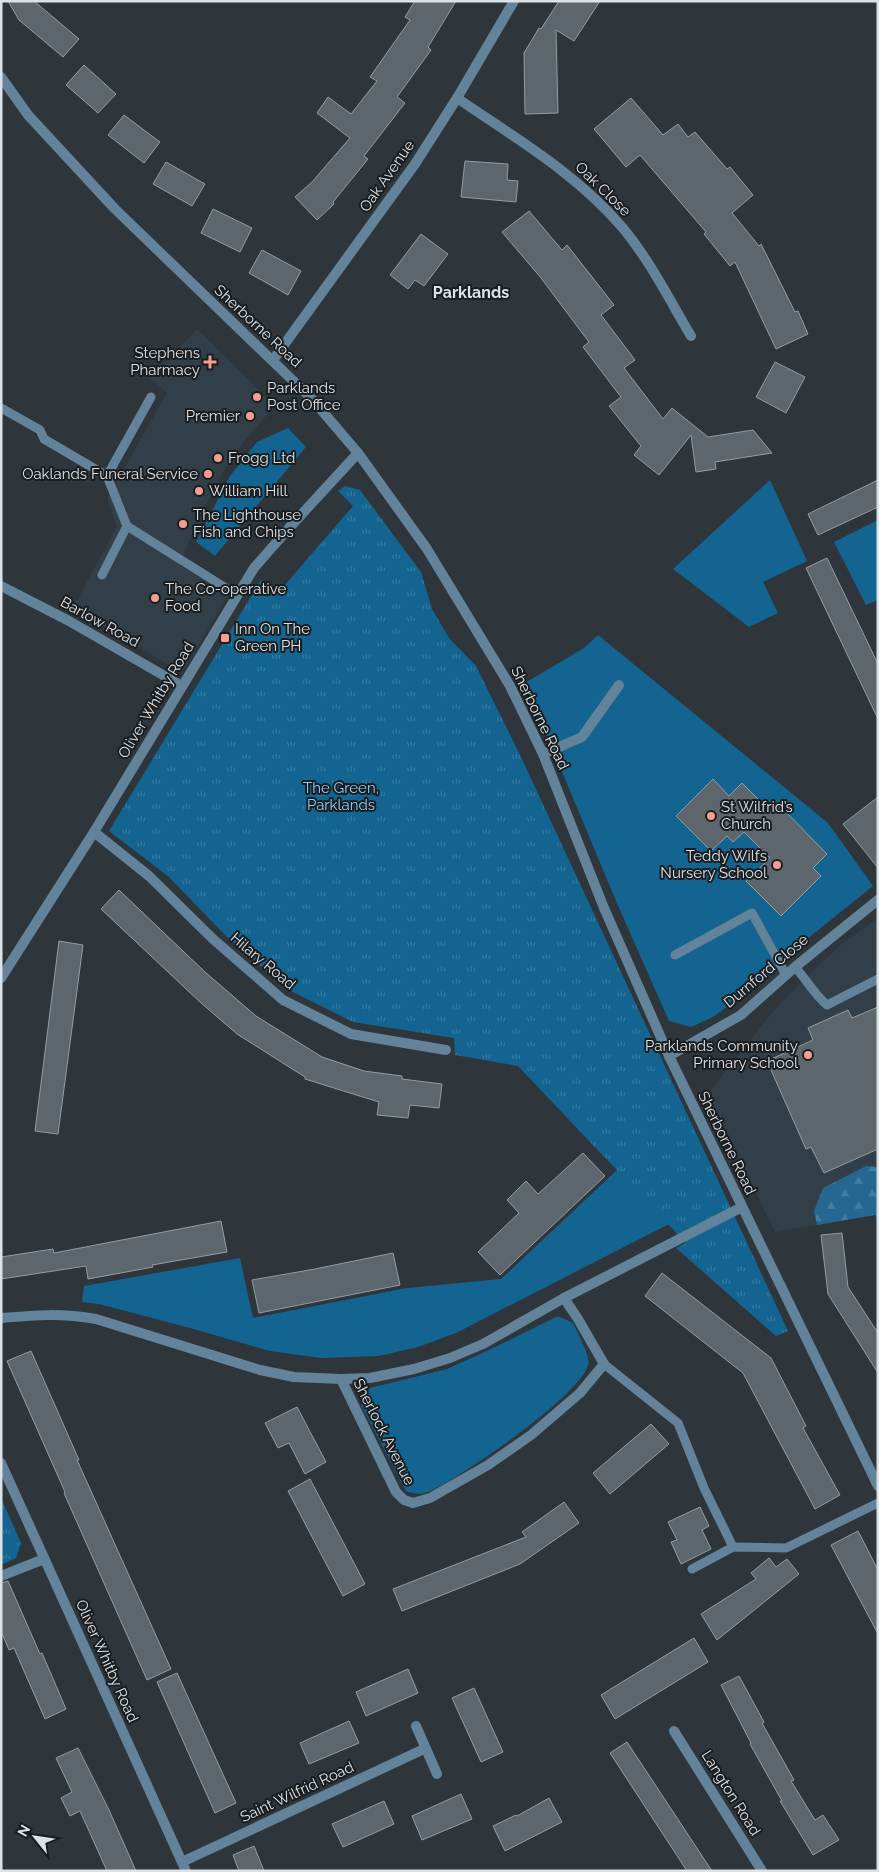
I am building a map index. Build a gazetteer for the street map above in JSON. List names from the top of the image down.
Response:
{
  "streets": {
    "street": [
      "Oak Avenue",
      "Oak Close",
      "Sherborne Road",
      "Barlow Road",
      "Oliver Whitby Road",
      "Hilary Road",
      "Durnford Close",
      "Sherlock Avenue",
      "Saint Wilfrid Road",
      "Langton Road"
    ]
  },
  "crossings": [
    ["Oak Avenue", "Oak Close"],
    ["Oak Avenue", "Sherborne Road"],
    ["Sherborne Road", "Oliver Whitby Road"],
    ["Sherborne Road", "Durnford Close"],
    ["Sherborne Road", "Sherlock Avenue"],
    ["Barlow Road", "Oliver Whitby Road"],
    ["Oliver Whitby Road", "Hilary Road"],
    ["Oliver Whitby Road", "Saint Wilfrid Road"]
  ],
  "districts": ["Parklands"],
  "parks": ["The Green, Parklands"],
  "places": {
    "health": ["Stephens Pharmacy"],
    "other": [
      "Parklands Post Office",
      "Premier",
      "Frogg Ltd",
      "Oaklands Funeral Service",
      "William Hill",
      "The Lighthouse Fish and Chips",
      "The Co-operative Food",
      "St Wilfrid’s Church",
      "Teddy Wilfs Nursery School",
      "Parklands Community Primary School"
    ],
    "transit": ["Inn On The Green PH"]
  },
  "north": "top left"
}
